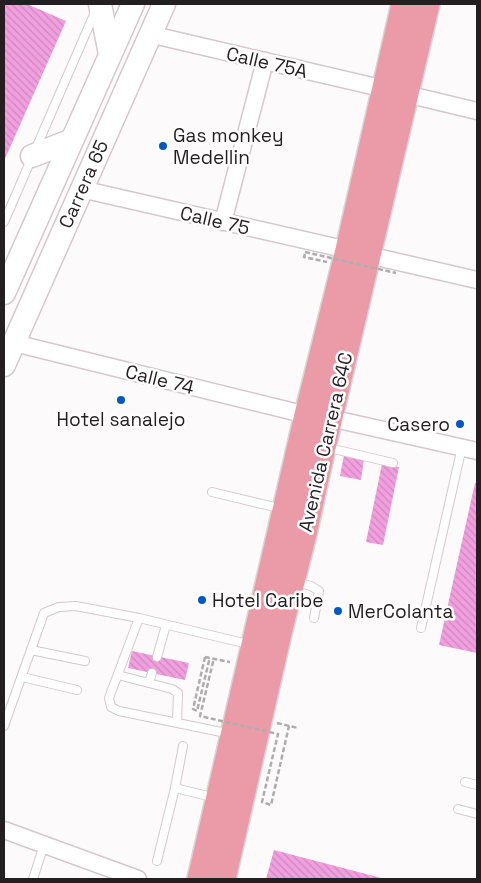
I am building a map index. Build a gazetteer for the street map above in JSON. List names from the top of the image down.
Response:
{
  "streets": {
    "main road": ["Carrera 65", "Avenida Carrera 64C"],
    "street": ["Calle 75A", "Calle 75", "Calle 74"]
  },
  "crossings": [
    ["Calle 75A", "Carrera 65"],
    ["Calle 75A", "Avenida Carrera 64C"],
    ["Carrera 65", "Calle 75"],
    ["Carrera 65", "Calle 74"],
    ["Calle 75", "Avenida Carrera 64C"],
    ["Calle 74", "Avenida Carrera 64C"]
  ],
  "places": [
    "Gas monkey Medellin",
    "Hotel sanalejo",
    "Casero",
    "Hotel Caribe",
    "MerColanta"
  ]
}
